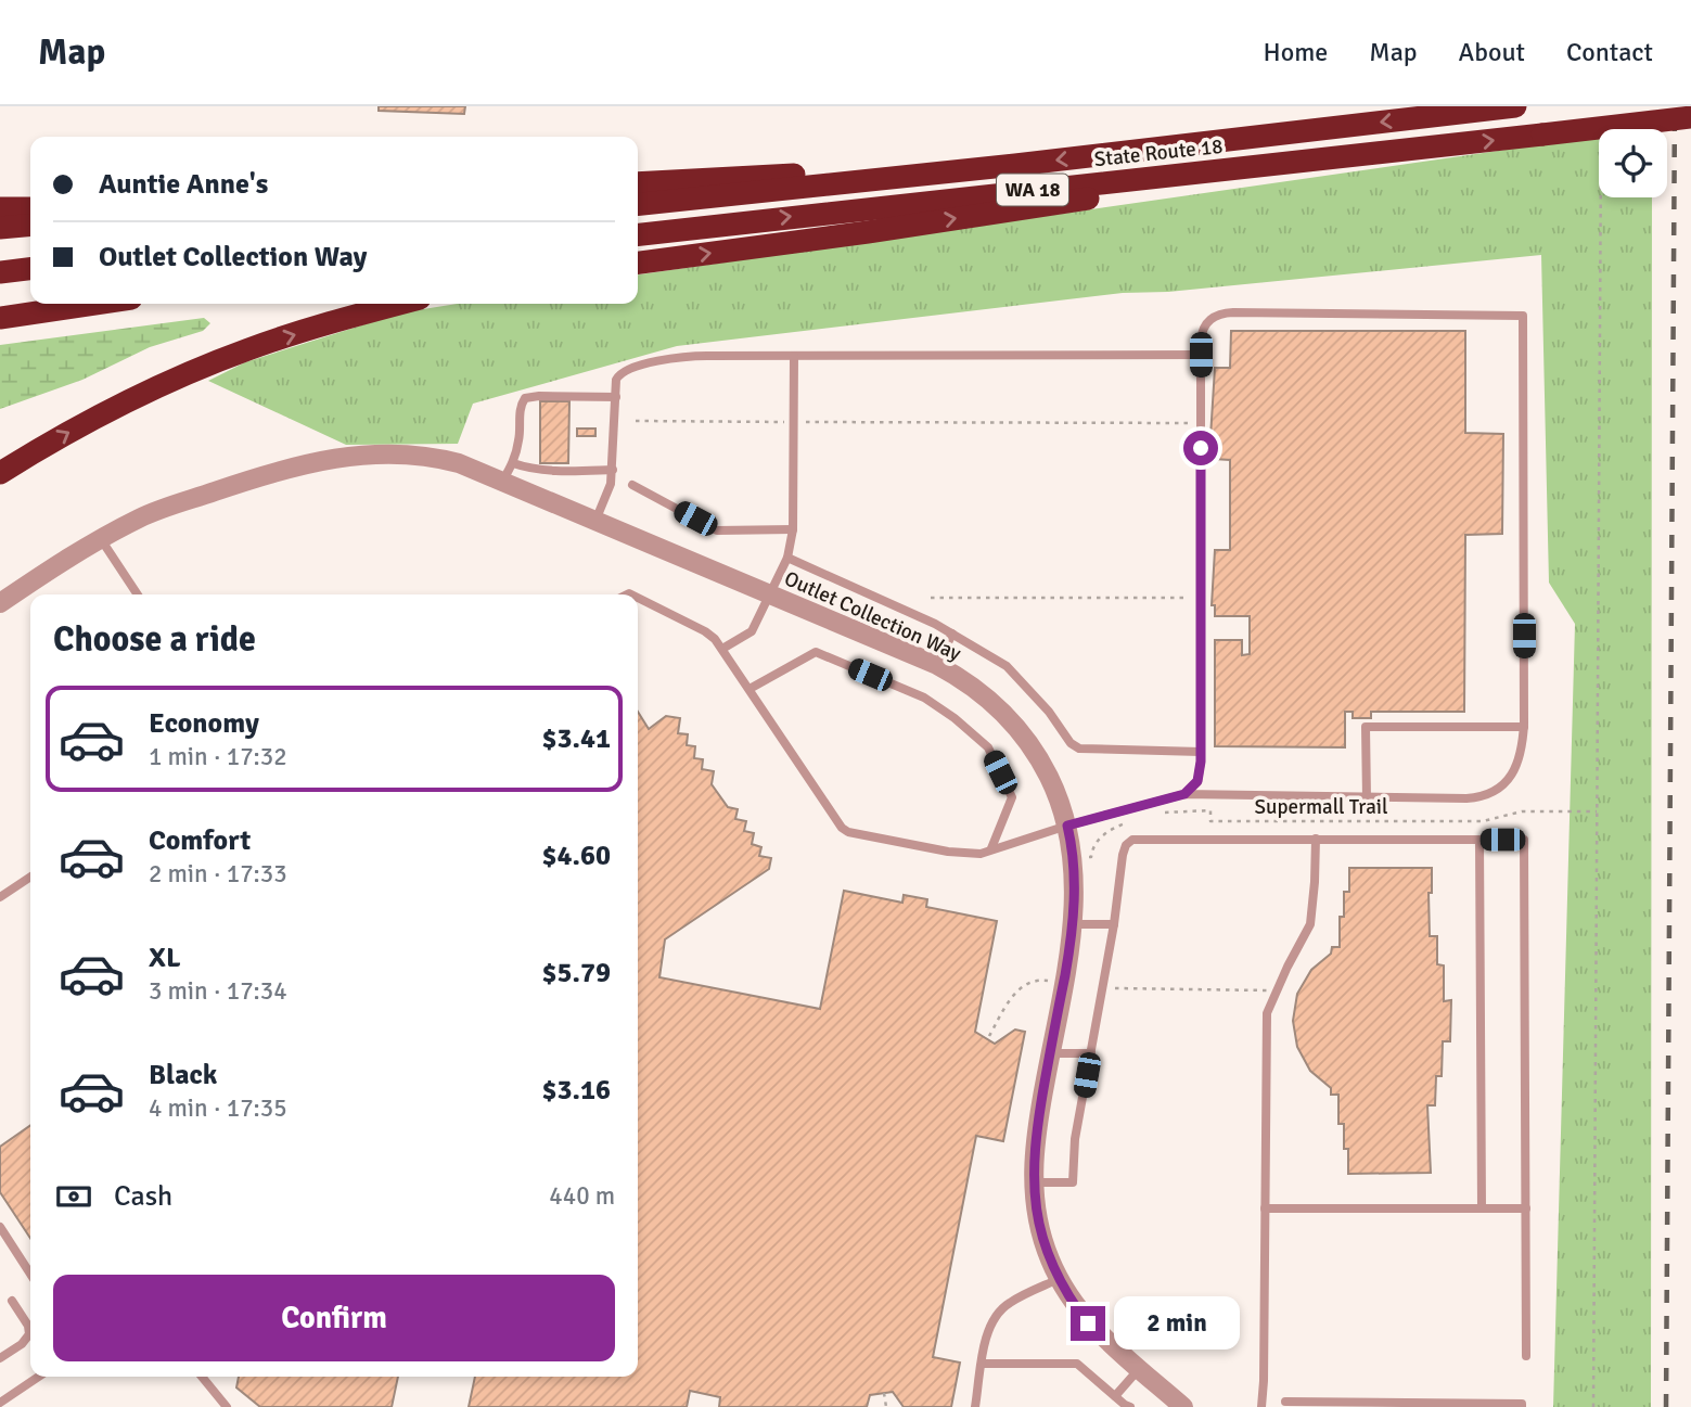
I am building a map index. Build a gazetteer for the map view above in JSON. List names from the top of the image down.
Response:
{
  "streets": {
    "highway": ["State Route 18", "WA 18"],
    "street": ["Outlet Collection Way"],
    "path": ["Supermall Trail"]
  },
  "page": {
    "header": "Map",
    "nav": [
      "Home",
      "Map",
      "About",
      "Contact"
    ],
    "banner": ["Auntie Anne's", "Outlet Collection Way"],
    "heading": "Choose a ride",
    "list": [
      {
        "name": "Economy",
        "note": "1 min · 17:32",
        "value": "$3.41"
      },
      {
        "name": "Comfort",
        "note": "2 min · 17:33",
        "value": "$4.60"
      },
      {
        "name": "XL",
        "note": "3 min · 17:34",
        "value": "$5.79"
      },
      {
        "name": "Black",
        "note": "4 min · 17:35",
        "value": "$3.16"
      }
    ],
    "pay": ["Cash", "440 m"],
    "buttons": "Confirm",
    "bubble": "2 min"
  }
}
